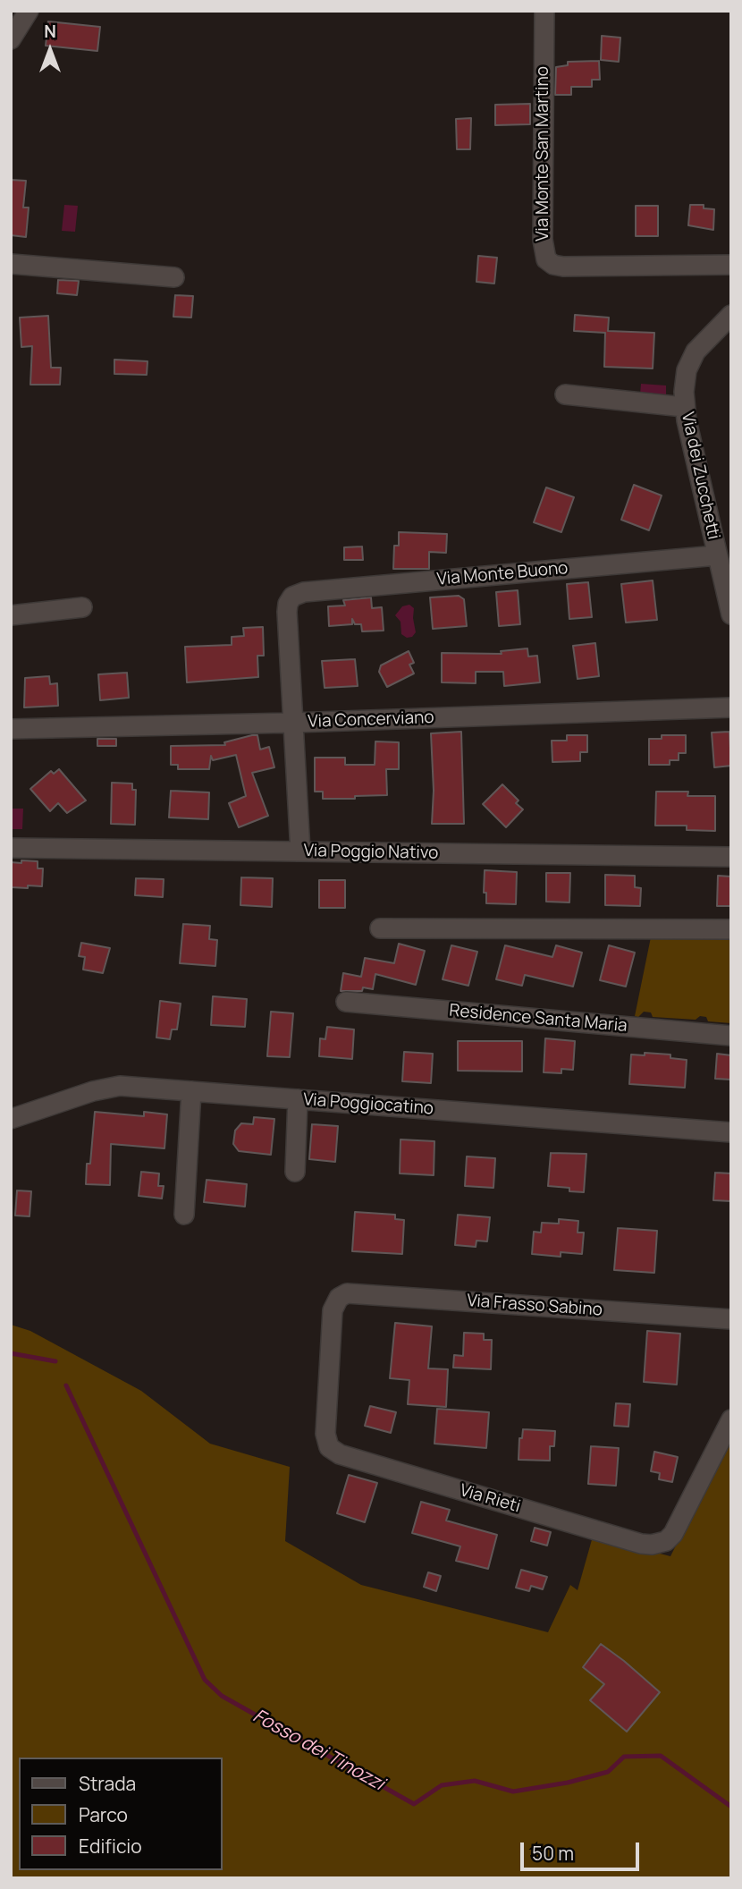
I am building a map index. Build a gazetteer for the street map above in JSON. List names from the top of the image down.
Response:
{
  "streets": {
    "street": [
      "Via Monte San Martino",
      "Via dei Zucchetti",
      "Via Monte Buono",
      "Via Concerviano",
      "Via Poggio Nativo",
      "Residence Santa Maria",
      "Via Poggiocatino",
      "Via Frasso Sabino",
      "Via Rieti"
    ]
  },
  "crossings": [
    ["Via dei Zucchetti", "Via Monte Buono"],
    ["Via Monte Buono", "Via Concerviano"],
    ["Via Frasso Sabino", "Via Rieti"]
  ],
  "water": ["Fosso dei Tinozzi"],
  "legend": ["Strada", "Parco", "Edificio"],
  "scale_bar": "50 m",
  "north": "top"
}
